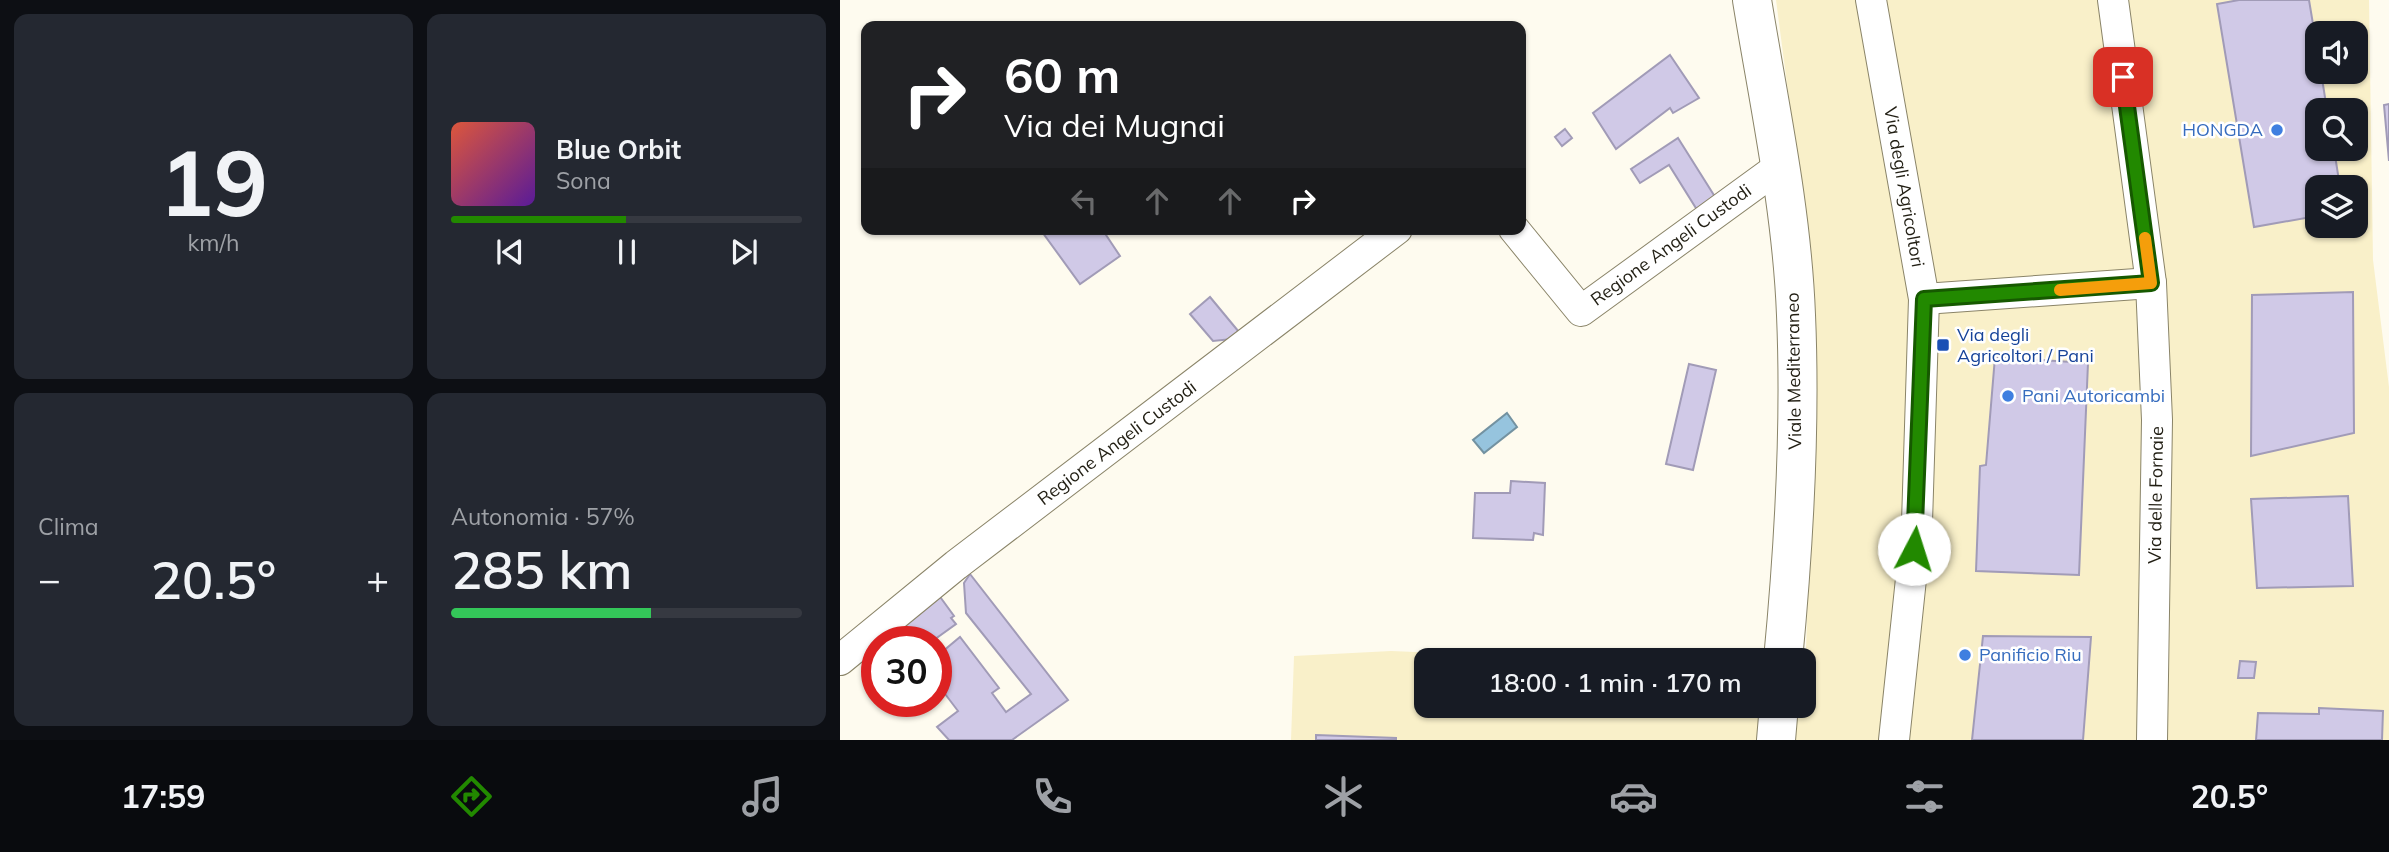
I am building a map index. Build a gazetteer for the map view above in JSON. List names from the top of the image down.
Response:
{
  "streets": {
    "main road": ["Viale Mediterraneo"],
    "street": ["Via degli Agricoltori", "Regione Angeli Custodi", "Via delle Fornaie"]
  },
  "crossings": [
    ["Regione Angeli Custodi", "Viale Mediterraneo"]
  ],
  "places": {
    "other": ["HONGDA", "Pani Autoricambi", "Panificio Riu"],
    "transit": ["Via degli Agricoltori / Pani"]
  },
  "page": {
    "tile": [
      ["19", "km/h"],
      "Clima",
      ["Autonomia · 57%", "285 km"]
    ],
    "turn": ["60 m", "Via dei Mugnai"],
    "song": ["Blue Orbit", "Sona"],
    "heat": ["−", "20.5°", "+"],
    "limit": "30",
    "trip": "18:00 · 1 min · 170 m",
    "tabs": ["17:59", "20.5°"]
  }
}
